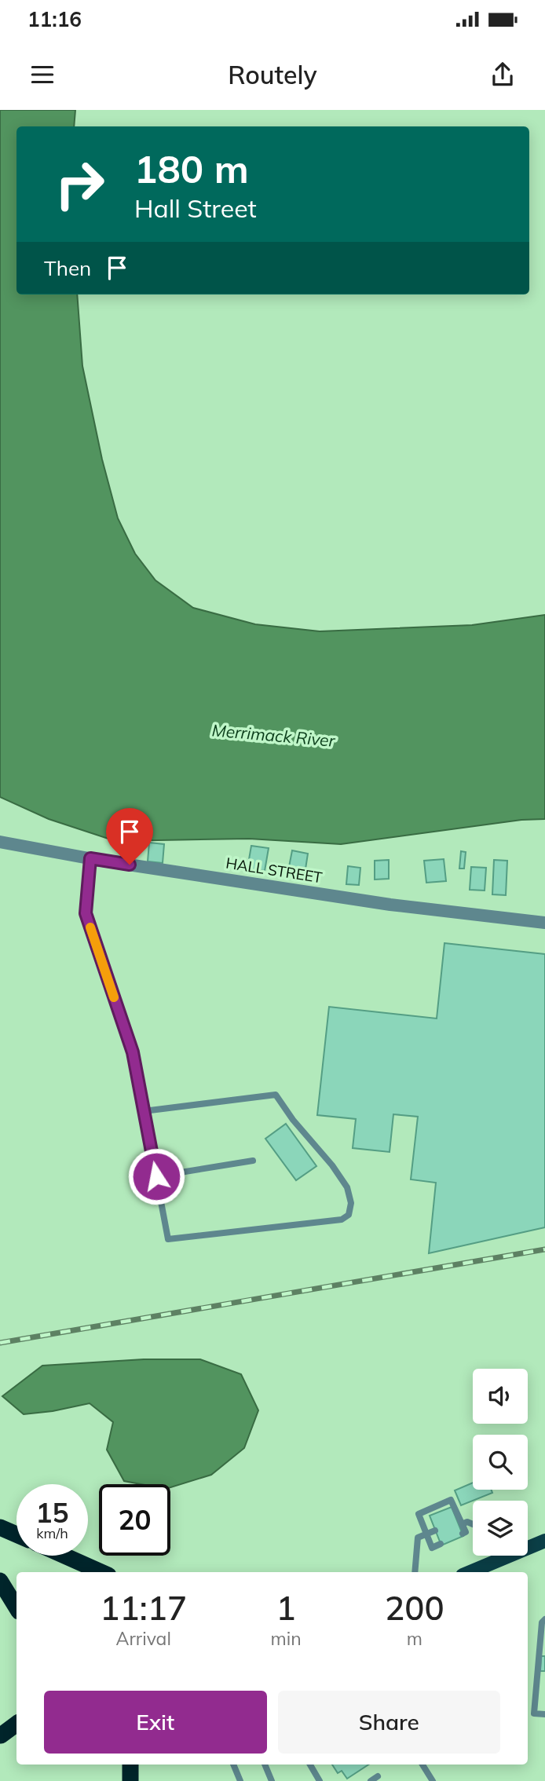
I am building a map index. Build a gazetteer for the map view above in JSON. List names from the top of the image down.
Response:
{
  "streets": {
    "street": ["HALL STREET"]
  },
  "water": ["Merrimack River"],
  "page": {
    "status": "11:16",
    "header": "Routely",
    "turn": ["180 m", "Hall Street"],
    "then": "Then",
    "speed": "15 km/h",
    "limit": "20",
    "eta": [
      "11:17",
      "Arrival",
      "1",
      "min",
      "200",
      "m"
    ],
    "buttons": ["Exit", "Share"]
  }
}
